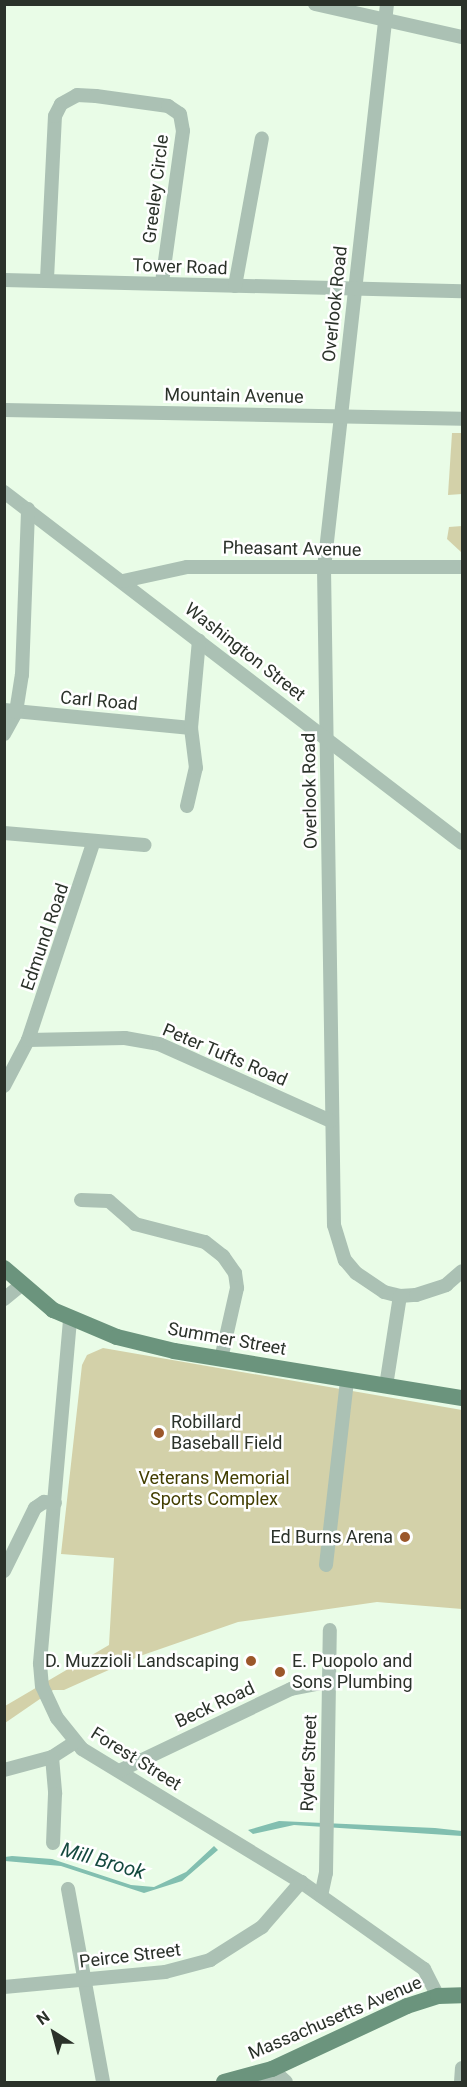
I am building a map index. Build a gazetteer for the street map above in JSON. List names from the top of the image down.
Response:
{
  "streets": {
    "main road": ["Summer Street", "Massachusetts Avenue"],
    "street": [
      "Greeley Circle",
      "Tower Road",
      "Overlook Road",
      "Mountain Avenue",
      "Pheasant Avenue",
      "Washington Street",
      "Carl Road",
      "Edmund Road",
      "Peter Tufts Road",
      "Beck Road",
      "Forest Street",
      "Ryder Street",
      "Peirce Street"
    ]
  },
  "crossings": [
    ["Greeley Circle", "Tower Road"],
    ["Tower Road", "Overlook Road"],
    ["Overlook Road", "Mountain Avenue"],
    ["Overlook Road", "Pheasant Avenue"],
    ["Overlook Road", "Washington Street"],
    ["Overlook Road", "Peter Tufts Road"],
    ["Pheasant Avenue", "Washington Street"],
    ["Edmund Road", "Peter Tufts Road"],
    ["Summer Street", "Forest Street"],
    ["Beck Road", "Forest Street"],
    ["Beck Road", "Ryder Street"],
    ["Forest Street", "Ryder Street"],
    ["Forest Street", "Peirce Street"],
    ["Forest Street", "Massachusetts Avenue"]
  ],
  "water": ["Mill Brook"],
  "parks": ["Veterans Memorial Sports Complex"],
  "places": [
    "Robillard Baseball Field",
    "Ed Burns Arena",
    "D. Muzzioli Landscaping",
    "E. Puopolo and Sons Plumbing"
  ],
  "north": "top left"
}
